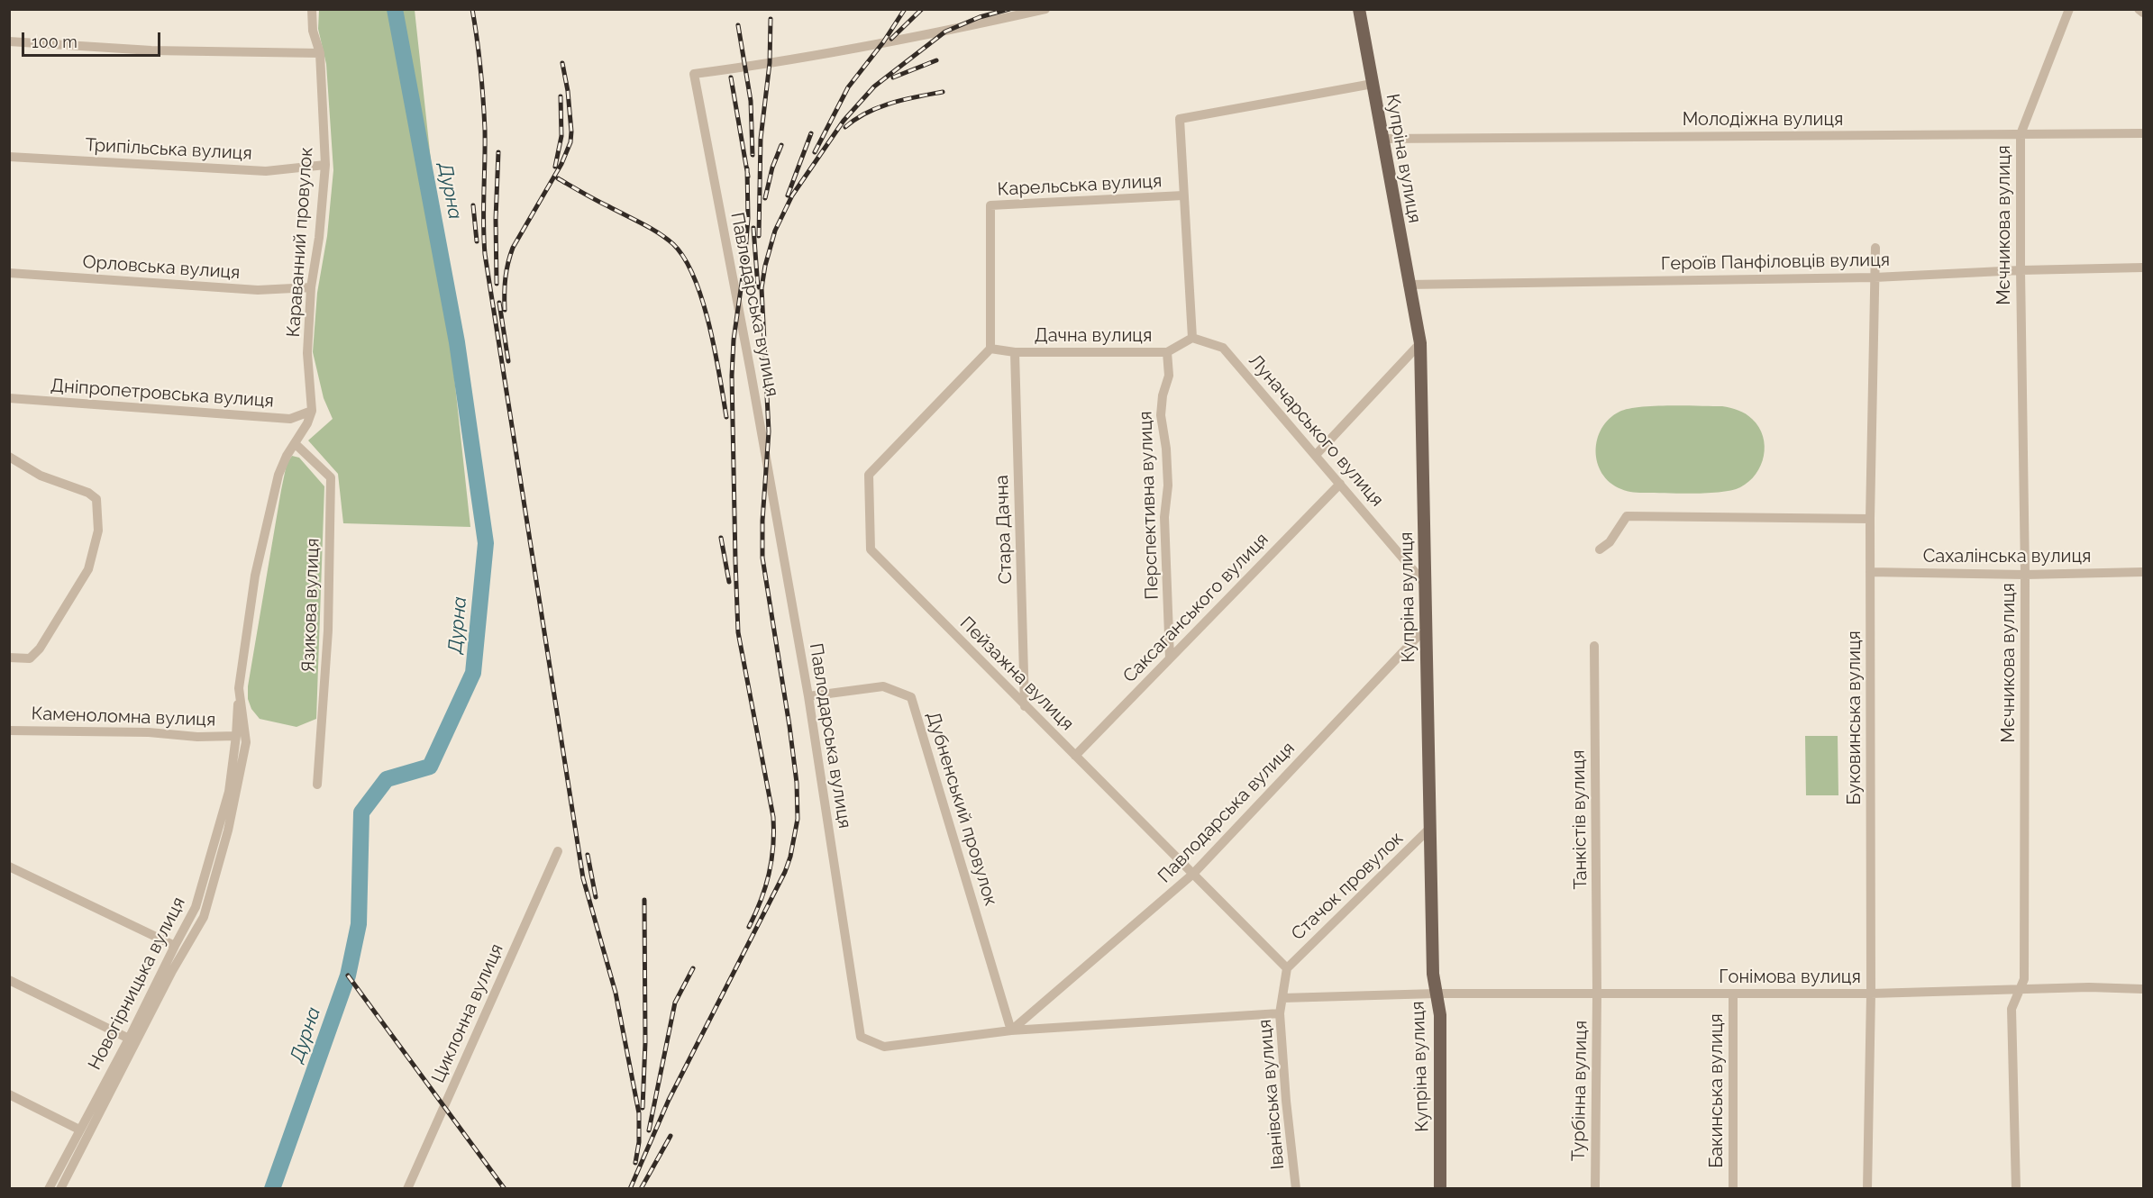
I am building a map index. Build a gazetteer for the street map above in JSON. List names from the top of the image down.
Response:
{
  "streets": {
    "main road": ["Купріна вулиця"],
    "street": [
      "Молодіжна вулиця",
      "Трипільська вулиця",
      "Карельська вулиця",
      "Мєчникова вулиця",
      "Караванний провулок",
      "Героїв Панфіловців вулиця",
      "Орловська вулиця",
      "Павлодарська вулиця",
      "Дачна вулиця",
      "Дніпропетровська вулиця",
      "Луначарського вулиця",
      "Перспективна вулиця",
      "Стара Дачна",
      "Сахалінська вулиця",
      "Язикова вулиця",
      "Саксаганського вулиця",
      "Пейзажна вулиця",
      "Каменоломна вулиця",
      "Буковинська вулиця",
      "Дубненський провулок",
      "Танкістів вулиця",
      "Стачок провулок",
      "Гонімова вулиця",
      "Новогірницька вулиця",
      "Циклонна вулиця",
      "Турбінна вулиця",
      "Бакинська вулиця",
      "Іванівська вулиця"
    ]
  },
  "crossings": [
    ["Молодіжна вулиця", "Купріна вулиця"],
    ["Молодіжна вулиця", "Мєчникова вулиця"],
    ["Трипільська вулиця", "Караванний провулок"],
    ["Купріна вулиця", "Героїв Панфіловців вулиця"],
    ["Купріна вулиця", "Павлодарська вулиця"],
    ["Купріна вулиця", "Луначарського вулиця"],
    ["Купріна вулиця", "Стачок провулок"],
    ["Купріна вулиця", "Гонімова вулиця"],
    ["Купріна вулиця", "Іванівська вулиця"],
    ["Карельська вулиця", "Дачна вулиця"],
    ["Карельська вулиця", "Пейзажна вулиця"],
    ["Мєчникова вулиця", "Героїв Панфіловців вулиця"],
    ["Мєчникова вулиця", "Сахалінська вулиця"],
    ["Мєчникова вулиця", "Гонімова вулиця"],
    ["Караванний провулок", "Орловська вулиця"],
    ["Караванний провулок", "Дніпропетровська вулиця"],
    ["Героїв Панфіловців вулиця", "Буковинська вулиця"],
    ["Павлодарська вулиця", "Пейзажна вулиця"],
    ["Павлодарська вулиця", "Дубненський провулок"],
    ["Дачна вулиця", "Луначарського вулиця"],
    ["Дачна вулиця", "Перспективна вулиця"],
    ["Дачна вулиця", "Стара Дачна"],
    ["Дачна вулиця", "Пейзажна вулиця"],
    ["Луначарського вулиця", "Саксаганського вулиця"],
    ["Перспективна вулиця", "Саксаганського вулиця"],
    ["Стара Дачна", "Пейзажна вулиця"],
    ["Сахалінська вулиця", "Буковинська вулиця"],
    ["Язикова вулиця", "Новогірницька вулиця"],
    ["Саксаганського вулиця", "Пейзажна вулиця"],
    ["Каменоломна вулиця", "Новогірницька вулиця"],
    ["Буковинська вулиця", "Гонімова вулиця"],
    ["Танкістів вулиця", "Гонімова вулиця"],
    ["Танкістів вулиця", "Турбінна вулиця"],
    ["Стачок провулок", "Іванівська вулиця"],
    ["Гонімова вулиця", "Турбінна вулиця"],
    ["Гонімова вулиця", "Бакинська вулиця"],
    ["Гонімова вулиця", "Іванівська вулиця"]
  ],
  "water": ["Дурна"],
  "scale_bar": "100 m"
}
